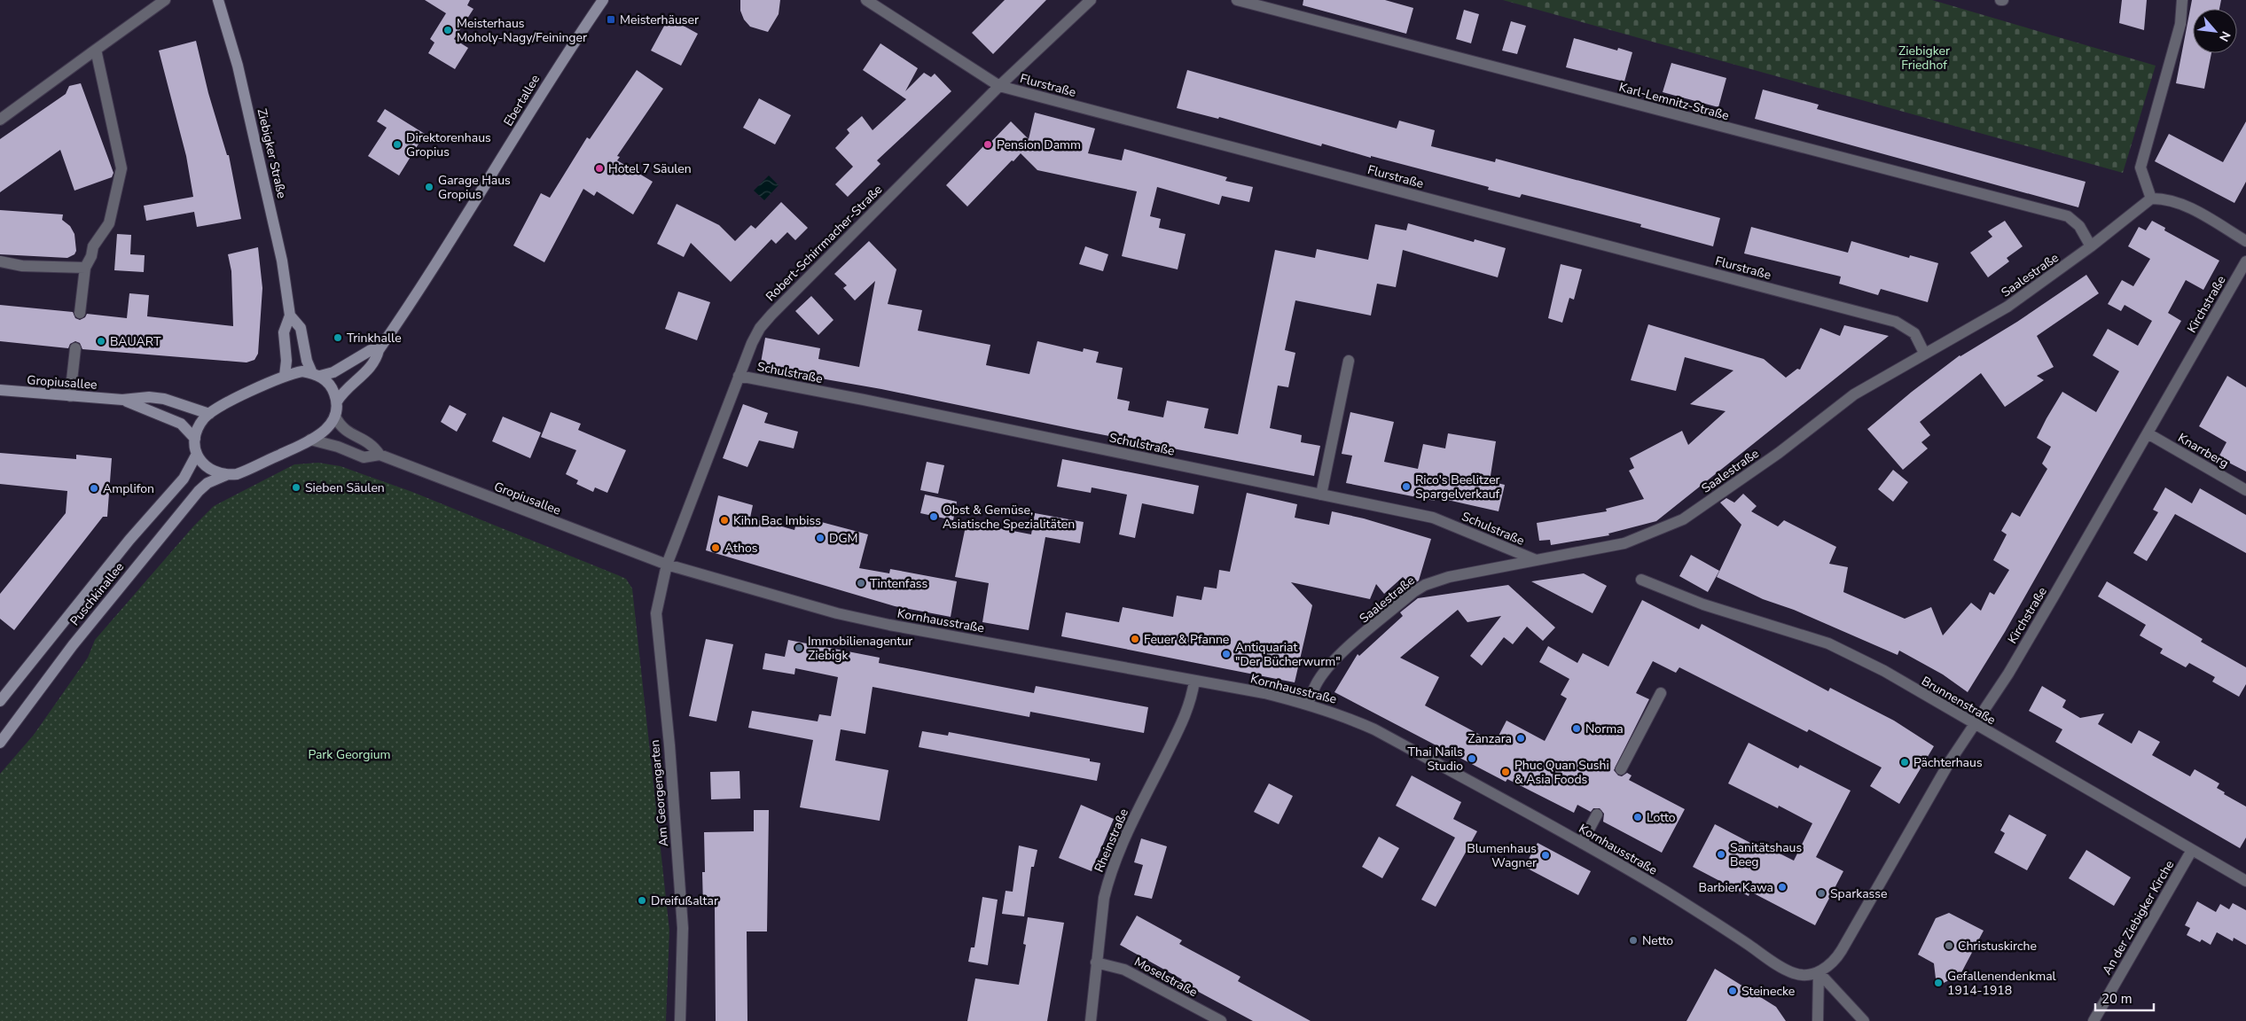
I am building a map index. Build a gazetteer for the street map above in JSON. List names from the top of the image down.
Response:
{
  "streets": {
    "main road": [
      "Ebertallee",
      "Ziebigker Straße",
      "Gropiusallee",
      "Puschkinallee"
    ],
    "street": [
      "Flurstraße",
      "Karl-Lemnitz-Straße",
      "Robert-Schirrmacher-Straße",
      "Saalestraße",
      "Kirchstraße",
      "Schulstraße",
      "Knarrberg",
      "Kornhausstraße",
      "Brunnenstraße",
      "Am Georgengarten",
      "Rheinstraße",
      "An der Ziebigker Kirche",
      "Moselstraße"
    ]
  },
  "crossings": [
    ["Flurstraße", "Robert-Schirrmacher-Straße"],
    ["Flurstraße", "Saalestraße"],
    ["Karl-Lemnitz-Straße", "Saalestraße"],
    ["Robert-Schirrmacher-Straße", "Schulstraße"],
    ["Robert-Schirrmacher-Straße", "Gropiusallee"],
    ["Robert-Schirrmacher-Straße", "Kornhausstraße"],
    ["Robert-Schirrmacher-Straße", "Am Georgengarten"],
    ["Saalestraße", "Schulstraße"],
    ["Saalestraße", "Kornhausstraße"],
    ["Kirchstraße", "Knarrberg"],
    ["Kirchstraße", "Kornhausstraße"],
    ["Kirchstraße", "Brunnenstraße"],
    ["Gropiusallee", "Kornhausstraße"],
    ["Gropiusallee", "Am Georgengarten"],
    ["Kornhausstraße", "Am Georgengarten"],
    ["Kornhausstraße", "Rheinstraße"],
    ["Brunnenstraße", "An der Ziebigker Kirche"],
    ["Rheinstraße", "Moselstraße"]
  ],
  "parks": ["Ziebigker Friedhof", "Park Georgium"],
  "places": {
    "transit": ["Meisterhäuser"],
    "other": [
      "Meisterhaus Moholy-Nagy/Feininger",
      "Direktorenhaus Gropius",
      "Pension Damm",
      "Hotel 7 Säulen",
      "Garage Haus Gropius",
      "Trinkhalle",
      "BAUART",
      "Rico's Beelitzer Spargelverkauf",
      "Sieben Säulen",
      "Amplifon",
      "Obst & Gemüse, Asiatische Spezialitäten",
      "Kihn Bac Imbiss",
      "DGM",
      "Athos",
      "Tintenfass",
      "Feuer & Pfanne",
      "Immobilienagentur Ziebigk",
      "Antiquariat \"Der Bücherwurm\"",
      "Norma",
      "Zanzara",
      "Thai Nails Studio",
      "Pächterhaus",
      "Phuc Quan Sushi & Asia Foods",
      "Lotto",
      "Sanitätshaus Beeg",
      "Blumenhaus Wagner",
      "Barbier Kawa",
      "Sparkasse",
      "Dreifußaltar",
      "Netto",
      "Christuskirche",
      "Gefallenendenkmal 1914-1918",
      "Steinecke"
    ]
  },
  "scale_bar": "20 m",
  "north": "bottom right"
}
